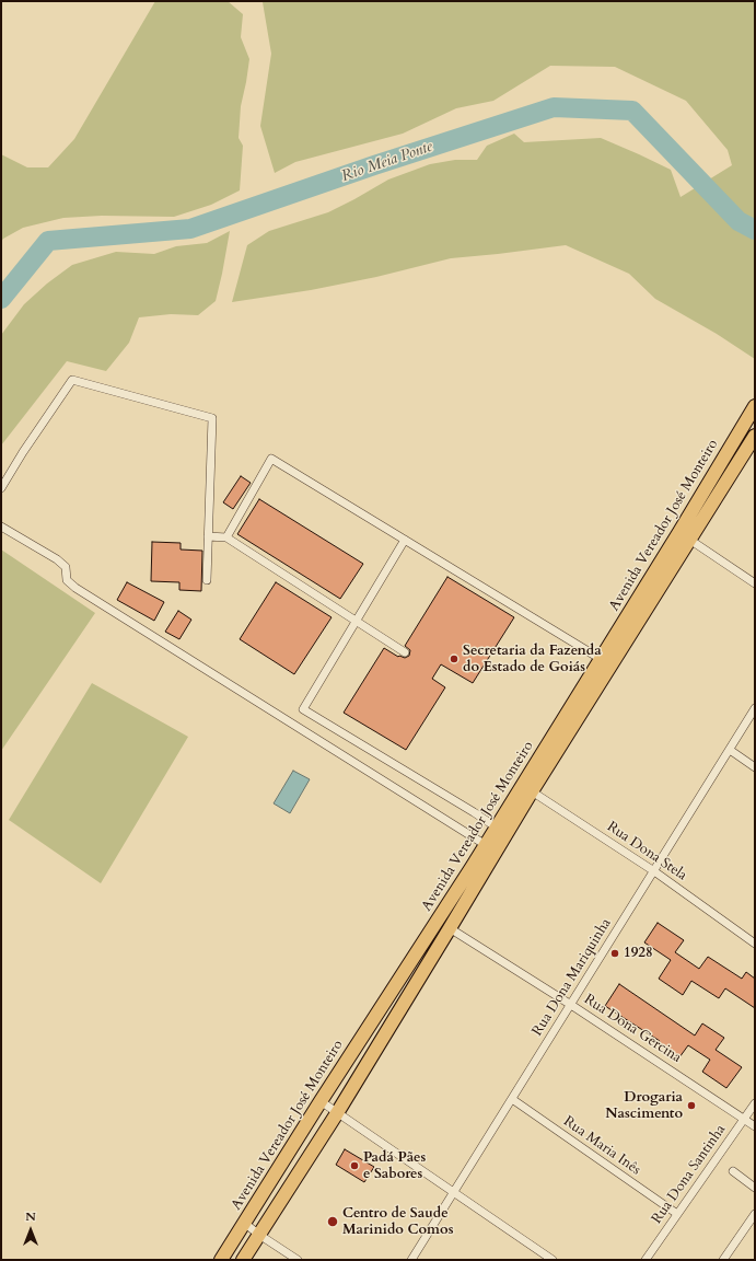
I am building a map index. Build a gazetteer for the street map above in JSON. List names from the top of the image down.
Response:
{
  "streets": {
    "main road": ["Avenida Vereador José Monteiro"],
    "street": [
      "Rua Dona Stela",
      "Rua Dona Mariquinha",
      "Rua Dona Gercina",
      "Rua Maria Inês",
      "Rua Dona Santinha"
    ]
  },
  "crossings": [
    ["Avenida Vereador José Monteiro", "Rua Dona Stela"],
    ["Avenida Vereador José Monteiro", "Rua Dona Gercina"],
    ["Rua Dona Stela", "Rua Dona Mariquinha"],
    ["Rua Dona Mariquinha", "Rua Dona Gercina"],
    ["Rua Dona Mariquinha", "Rua Maria Inês"],
    ["Rua Dona Gercina", "Rua Dona Santinha"],
    ["Rua Maria Inês", "Rua Dona Santinha"]
  ],
  "water": ["Rio Meia Ponte"],
  "places": [
    "Secretaria da Fazenda do Estado de Goiás",
    "1928",
    "Drogaria Nascimento",
    "Padá Pães e Sabores",
    "Centro de Saude Marinido Comos"
  ],
  "north": "top"
}
